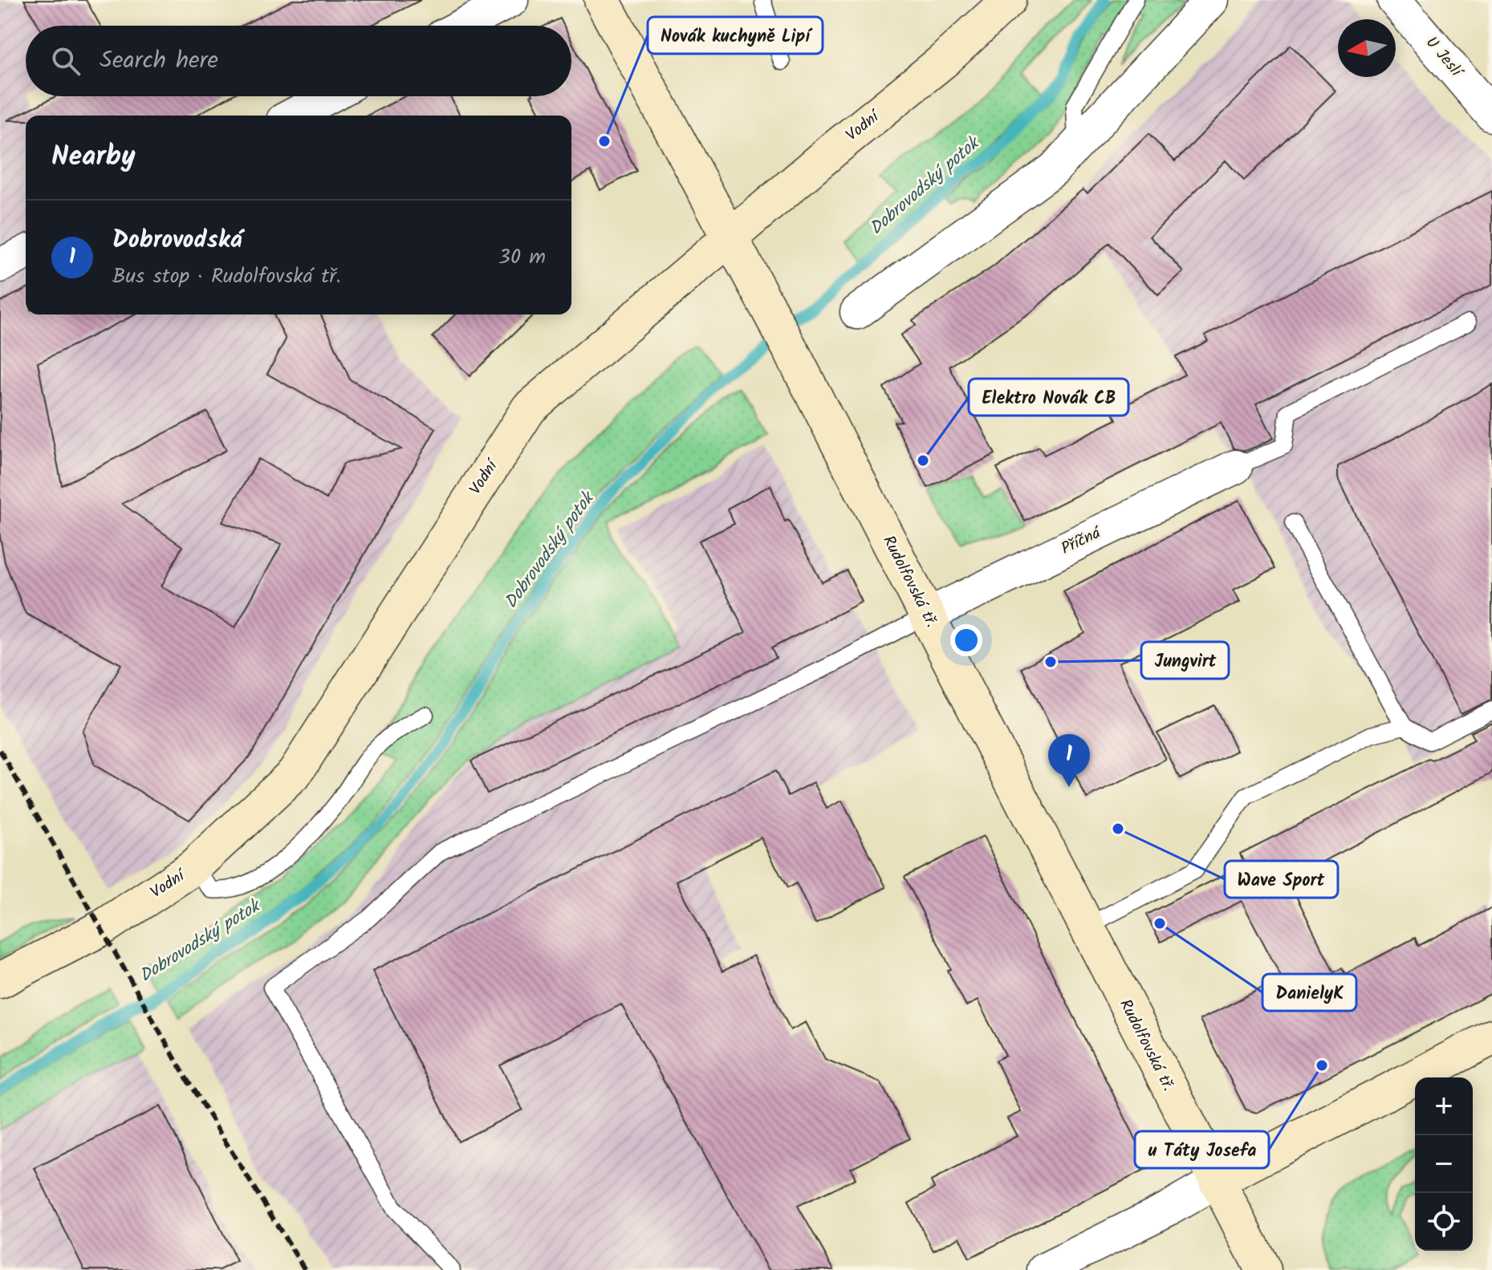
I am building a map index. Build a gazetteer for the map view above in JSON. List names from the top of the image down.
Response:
{
  "streets": {
    "main road": ["Vodní", "Rudolfovská tř."],
    "street": ["U Jeslí", "Příčná"]
  },
  "crossings": [
    ["Vodní", "Rudolfovská tř."],
    ["Příčná", "Rudolfovská tř."]
  ],
  "water": ["Dobrovodský potok"],
  "places": [
    "Novák kuchyně Lipí",
    "Elektro Novák CB",
    "Jungvirt",
    "Wave Sport",
    "DanielyK",
    "u Táty Josefa"
  ],
  "north": "left",
  "page": {
    "search": "Search here",
    "heading": "Nearby",
    "list": [
      {
        "mark": "1",
        "name": "Dobrovodská",
        "note": "Bus stop · Rudolfovská tř.",
        "value": "30 m"
      }
    ],
    "pins": "1",
    "map_buttons": ["+", "−"]
  }
}
